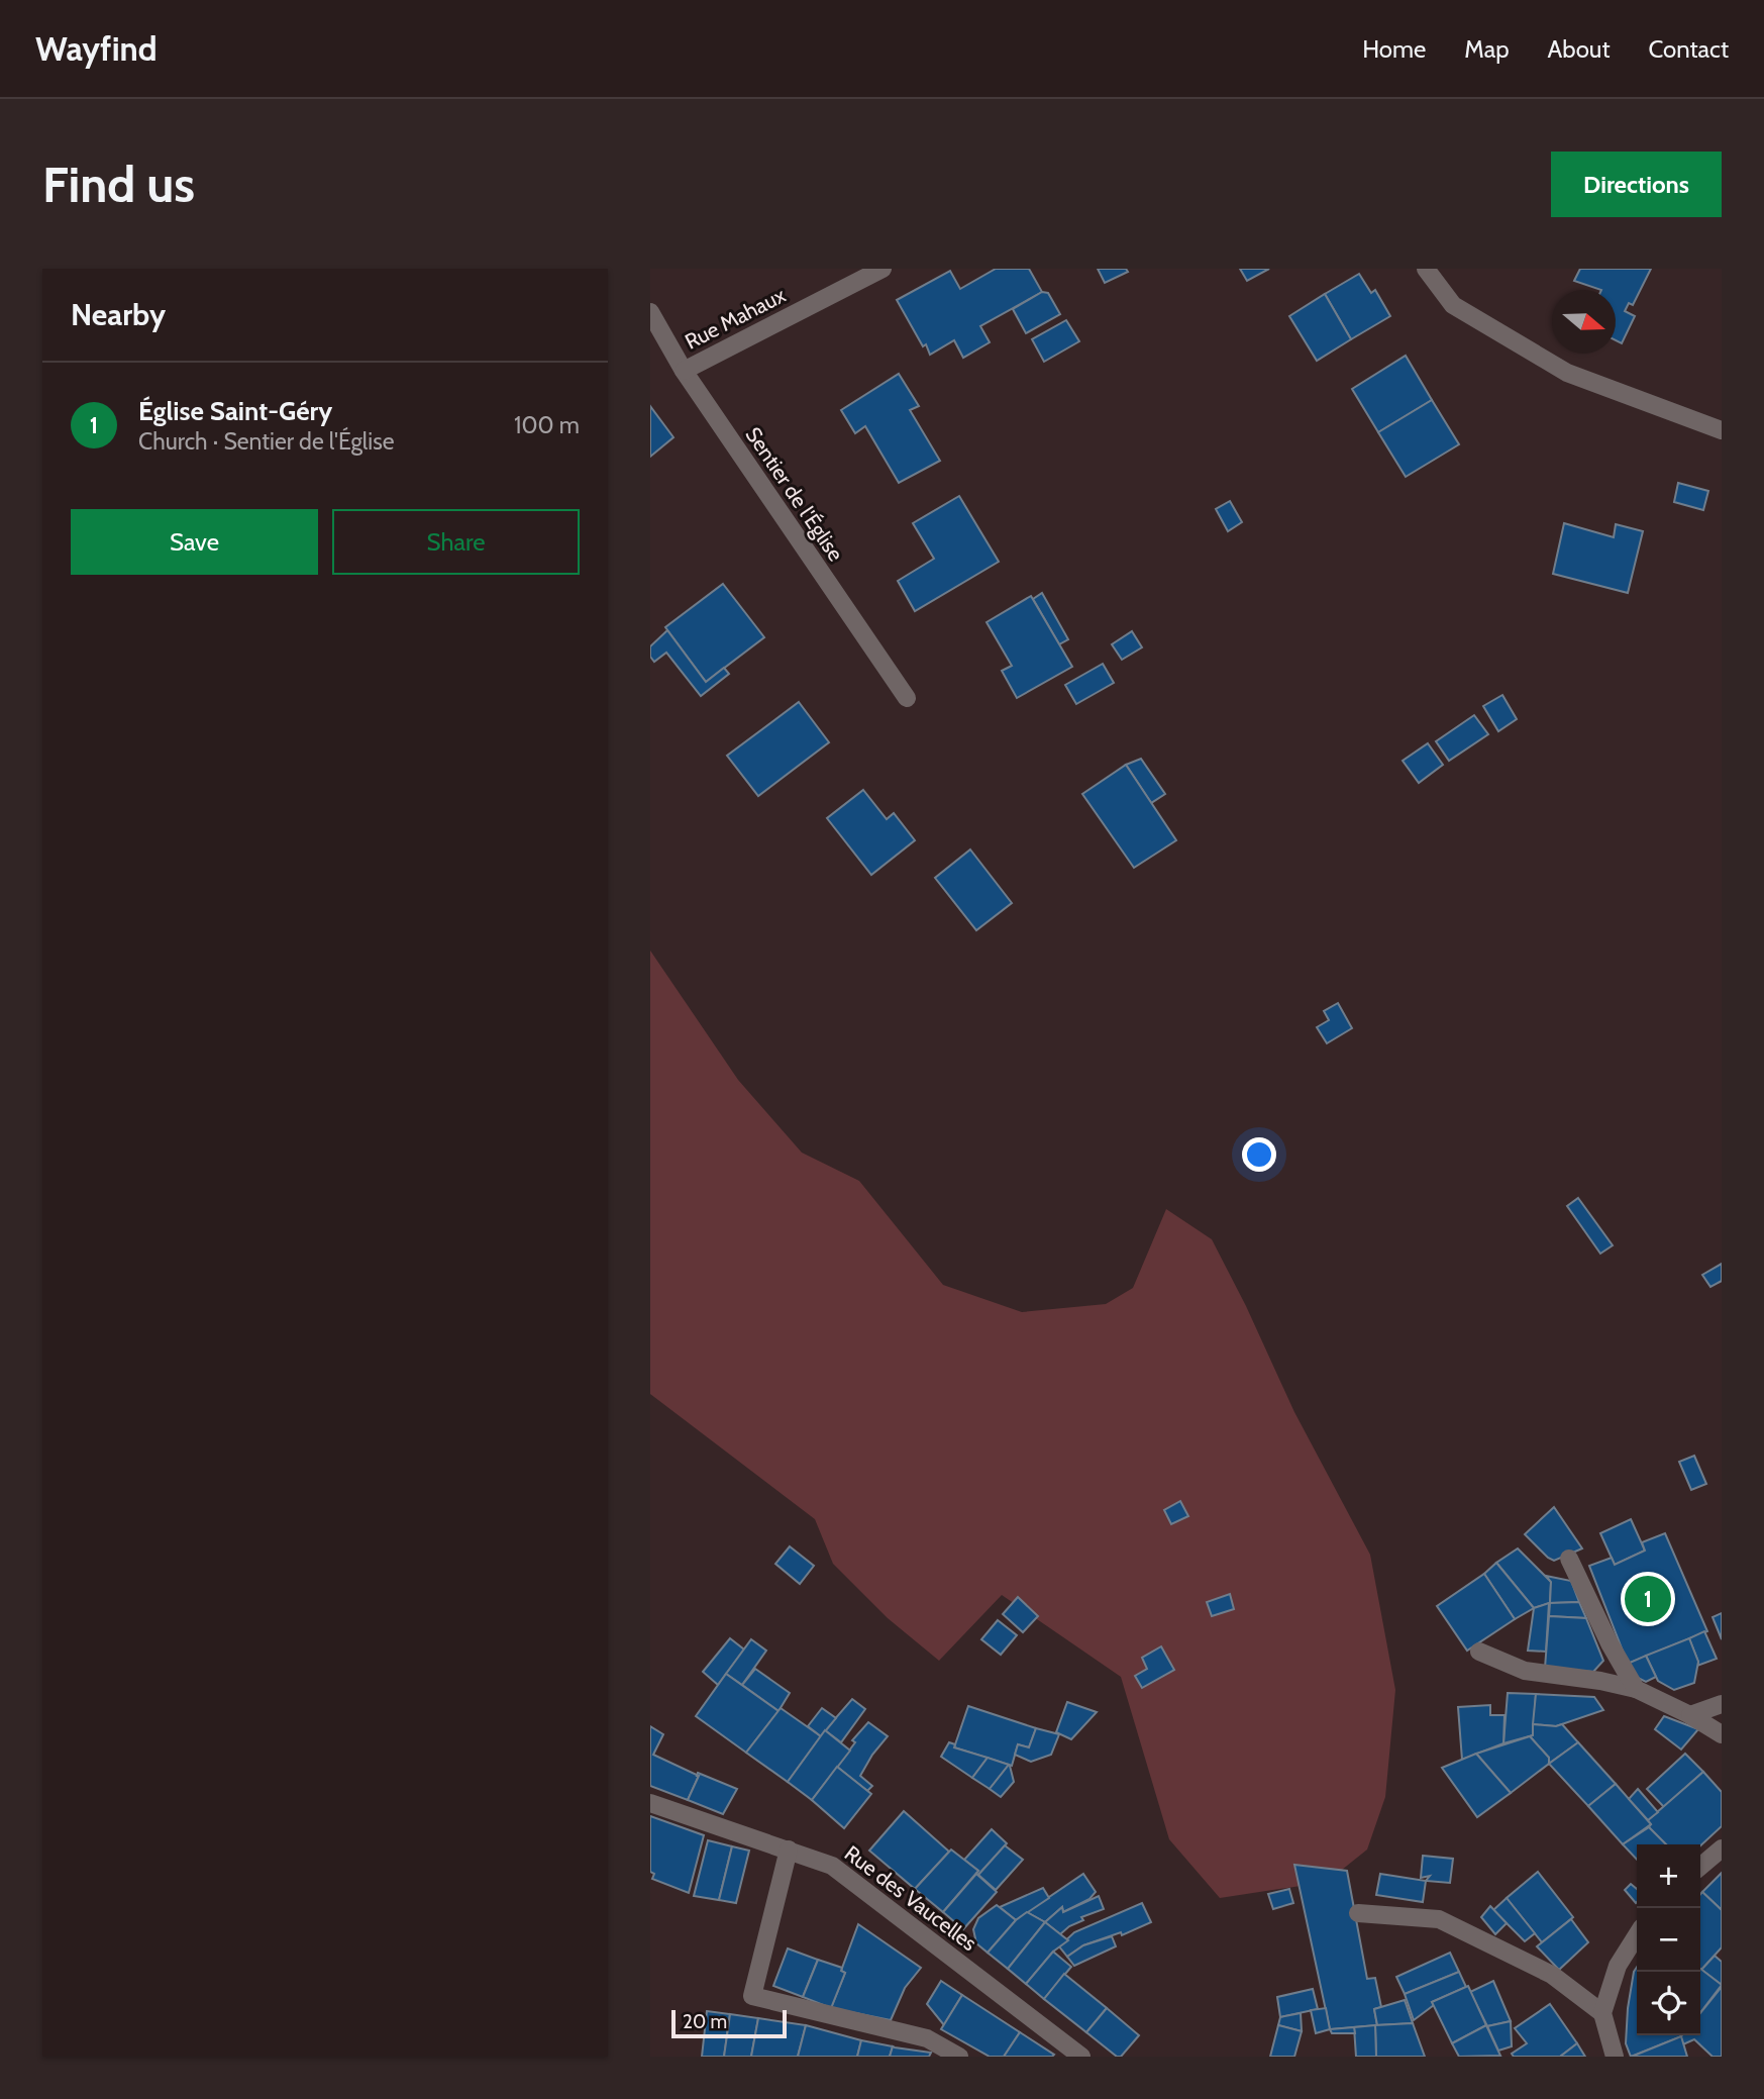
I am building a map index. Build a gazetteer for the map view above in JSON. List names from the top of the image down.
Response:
{
  "streets": {
    "street": ["Rue Mahaux", "Sentier de l'Église", "Rue des Vaucelles"]
  },
  "crossings": [
    ["Rue Mahaux", "Sentier de l'Église"]
  ],
  "scale_bar": "20 m",
  "north": "right",
  "page": {
    "header": "Wayfind",
    "nav": [
      "Home",
      "Map",
      "About",
      "Contact"
    ],
    "buttons": [
      "Directions",
      ["Save", "Share"]
    ],
    "title": "Find us",
    "heading": "Nearby",
    "list": [
      {
        "mark": "1",
        "name": "Église Saint-Géry",
        "note": "Church · Sentier de l'Église",
        "value": "100 m"
      }
    ],
    "pins": "1",
    "map_buttons": ["+", "−"],
    "scale": "20 m"
  }
}
